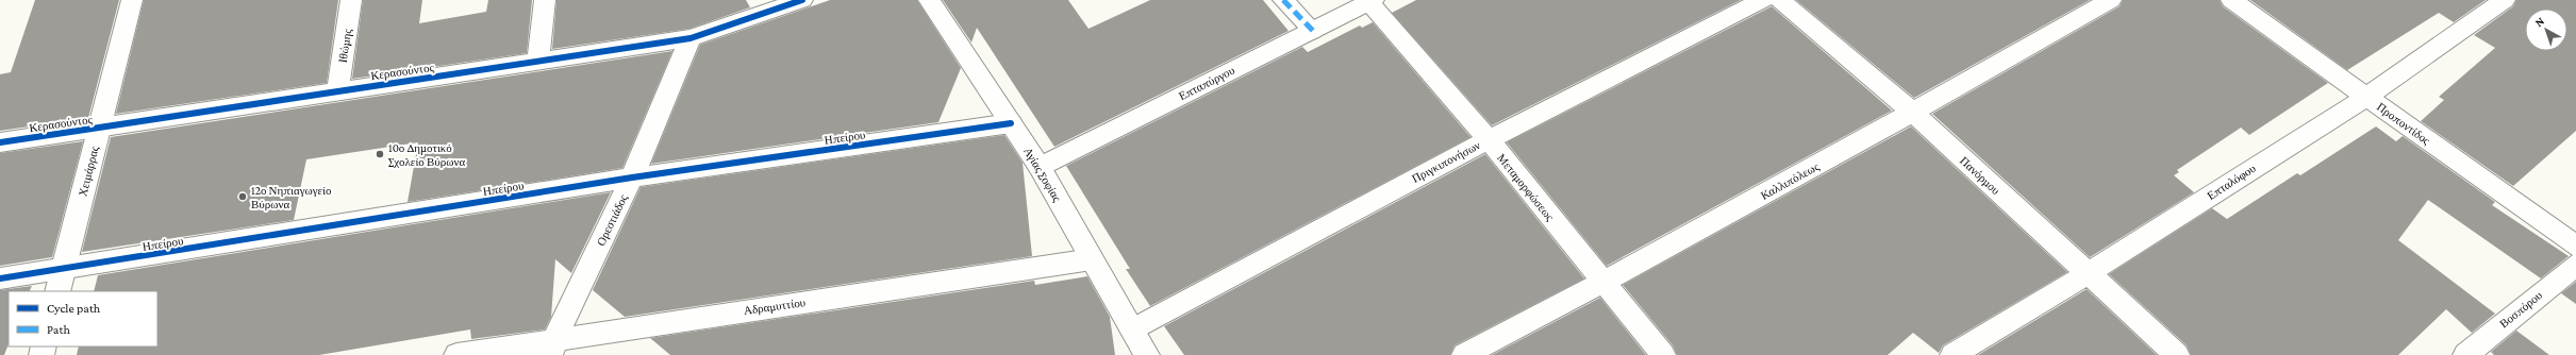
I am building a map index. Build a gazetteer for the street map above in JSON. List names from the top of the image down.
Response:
{
  "streets": {
    "street": [
      "Ιθώμης",
      "Κερασούντος",
      "Επταπύργου",
      "Προποντίδος",
      "Ηπείρου",
      "Πριγκιπονήσων",
      "Χειμάρρας",
      "Αγίας Σοφίας",
      "Πανόρμου",
      "Καλλιπόλεως",
      "Επταλόφου",
      "Μεταμορφώσεως",
      "Ορεστιάδος",
      "Αδραμυττίου",
      "Βοσπόρου"
    ]
  },
  "crossings": [
    ["Ιθώμης", "Κερασούντος"],
    ["Κερασούντος", "Χειμάρρας"],
    ["Κερασούντος", "Ορεστιάδος"],
    ["Επταπύργου", "Αγίας Σοφίας"],
    ["Επταπύργου", "Μεταμορφώσεως"],
    ["Προποντίδος", "Επταλόφου"],
    ["Ηπείρου", "Χειμάρρας"],
    ["Ηπείρου", "Αγίας Σοφίας"],
    ["Ηπείρου", "Ορεστιάδος"],
    ["Πριγκιπονήσων", "Αγίας Σοφίας"],
    ["Πριγκιπονήσων", "Μεταμορφώσεως"],
    ["Αγίας Σοφίας", "Αδραμυττίου"],
    ["Πανόρμου", "Καλλιπόλεως"],
    ["Πανόρμου", "Επταλόφου"],
    ["Καλλιπόλεως", "Μεταμορφώσεως"],
    ["Ορεστιάδος", "Αδραμυττίου"]
  ],
  "places": ["10ο Δημοτικό Σχολείο Βύρωνα", "12ο Νηπιαγωγείο Βύρωνα"],
  "legend": ["Cycle path", "Path"],
  "north": "top left"
}
